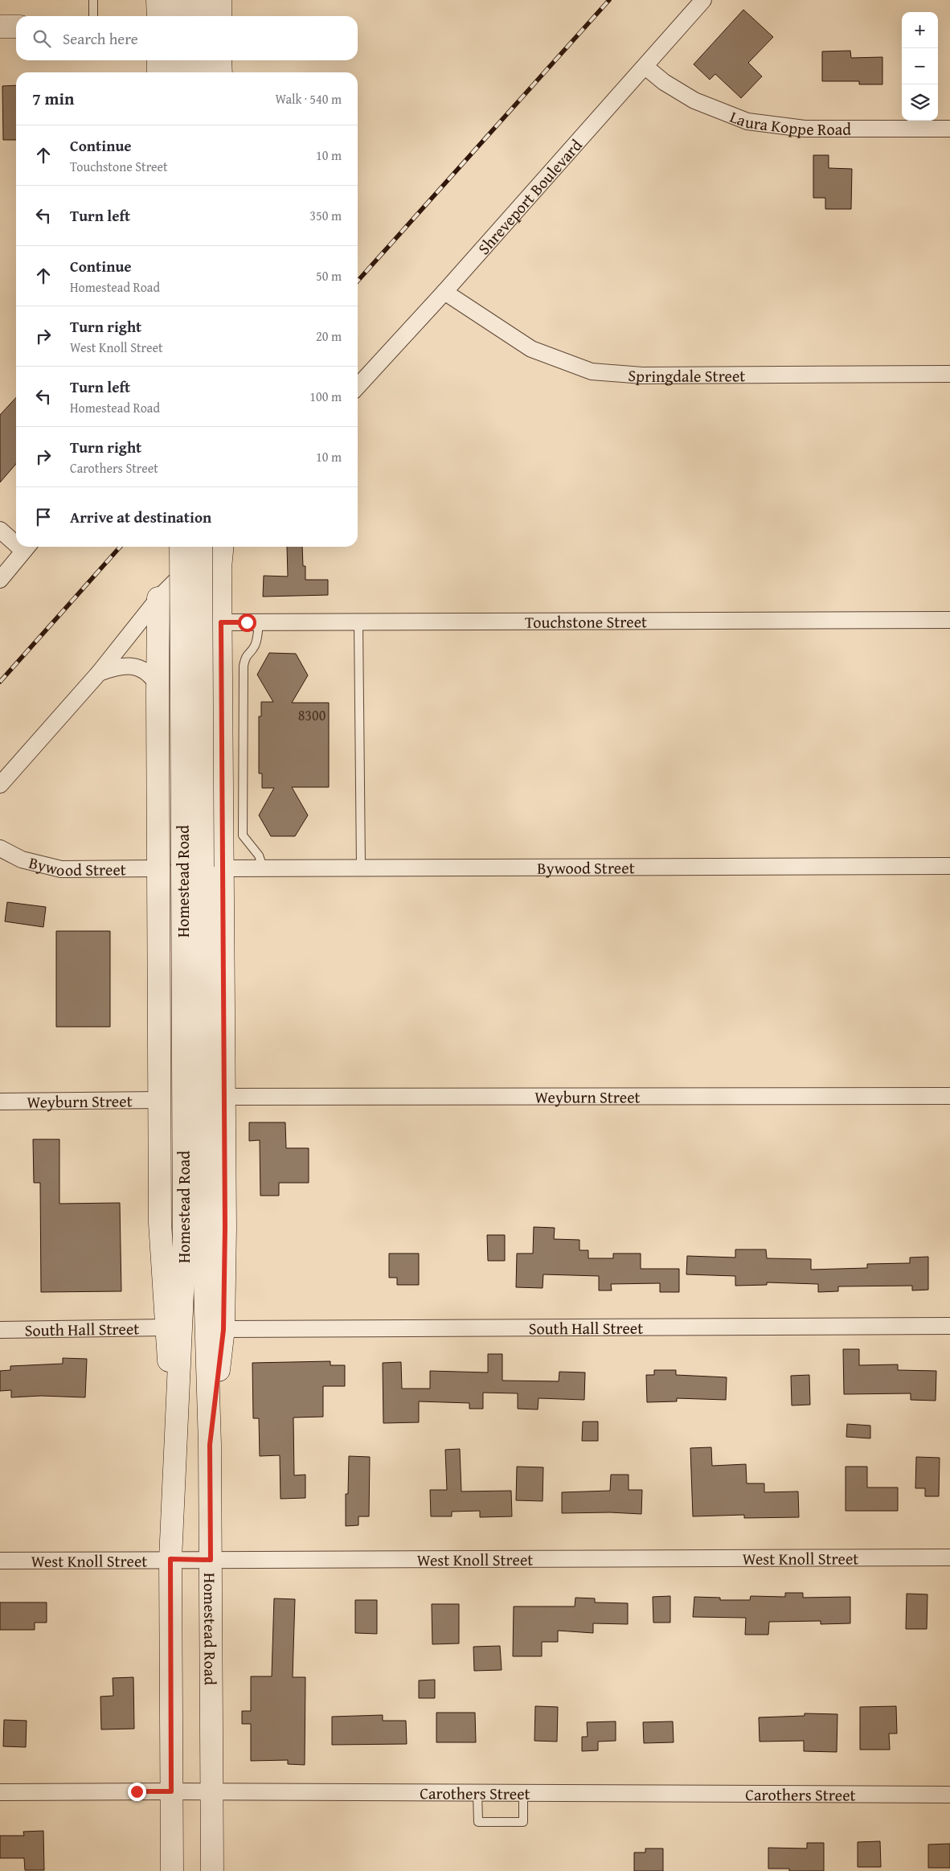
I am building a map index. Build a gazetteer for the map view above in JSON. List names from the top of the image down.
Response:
{
  "streets": {
    "main road": ["Homestead Road"],
    "street": [
      "Laura Koppe Road",
      "Shreveport Boulevard",
      "Springdale Street",
      "Touchstone Street",
      "Bywood Street",
      "Weyburn Street",
      "South Hall Street",
      "West Knoll Street",
      "Carothers Street"
    ]
  },
  "crossings": [
    ["Laura Koppe Road", "Shreveport Boulevard"],
    ["Shreveport Boulevard", "Springdale Street"],
    ["Bywood Street", "Homestead Road"],
    ["Homestead Road", "West Knoll Street"],
    ["Homestead Road", "Carothers Street"]
  ],
  "house_numbers": ["8300"],
  "page": {
    "map_buttons": ["+", "−"],
    "search": "Search here",
    "heading": ["7 min", "Walk · 540 m"],
    "list": [
      ["Continue", "Touchstone Street", "10 m"],
      ["Turn left", "350 m"],
      ["Continue", "Homestead Road", "50 m"],
      ["Turn right", "West Knoll Street", "20 m"],
      ["Turn left", "Homestead Road", "100 m"],
      ["Turn right", "Carothers Street", "10 m"],
      "Arrive at destination"
    ]
  }
}
